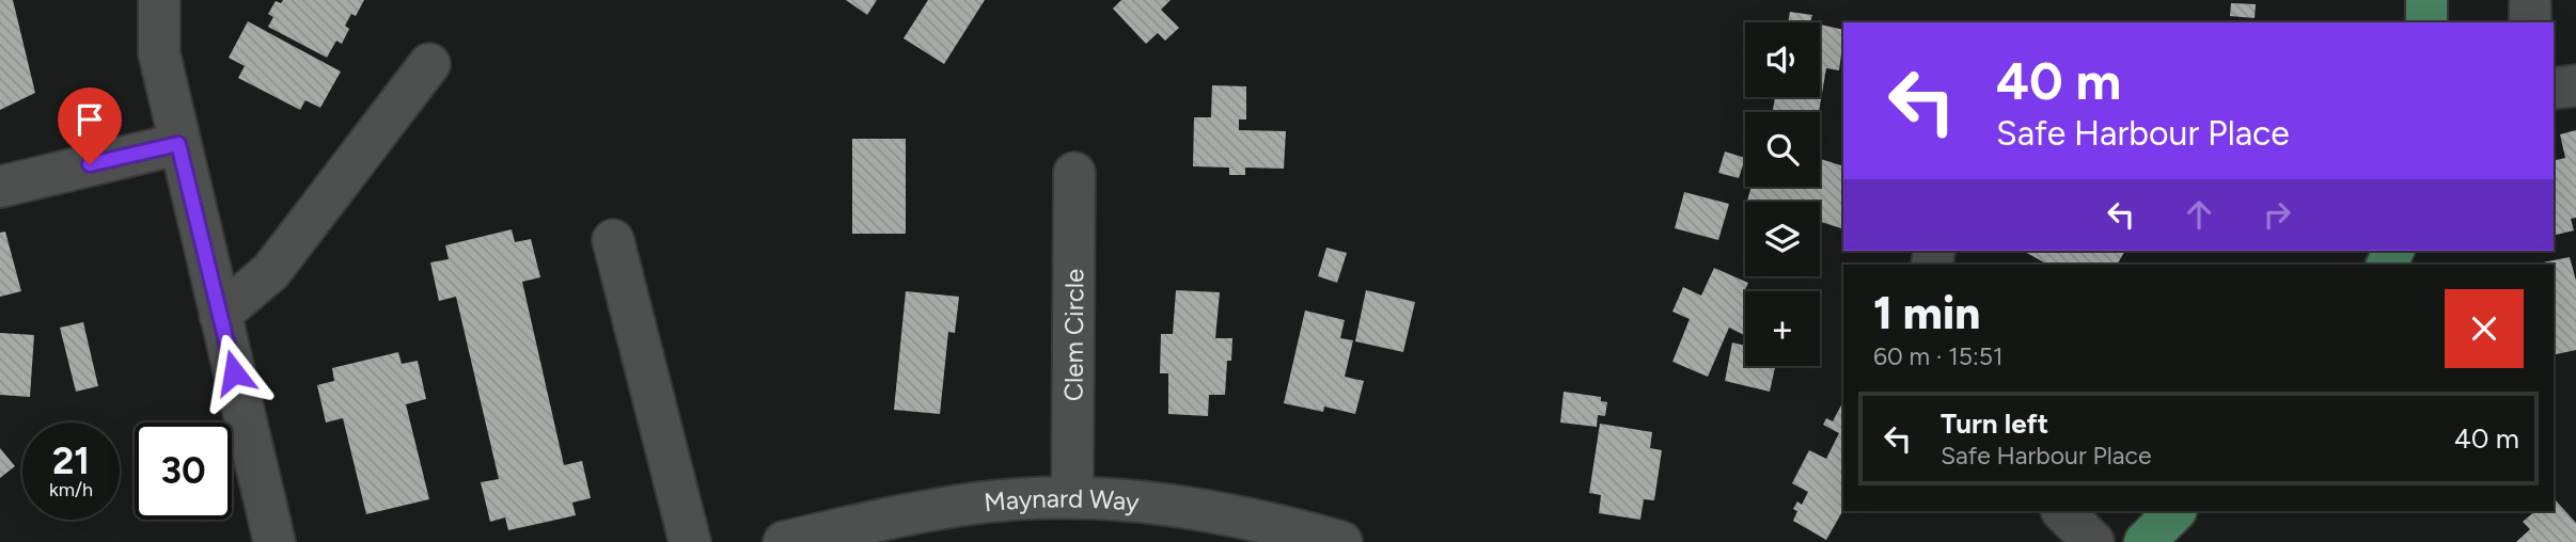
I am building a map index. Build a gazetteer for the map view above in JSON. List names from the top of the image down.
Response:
{
  "streets": {
    "street": ["Clem Circle", "Maynard Way"]
  },
  "crossings": [
    ["Clem Circle", "Maynard Way"]
  ],
  "page": {
    "map_buttons": "+",
    "turn": ["40 m", "Safe Harbour Place"],
    "heading": ["1 min", "60 m · 15:51"],
    "list": [
      {
        "name": "Turn left",
        "note": "Safe Harbour Place",
        "value": "40 m"
      }
    ],
    "speed": "21 km/h",
    "limit": "30"
  }
}
